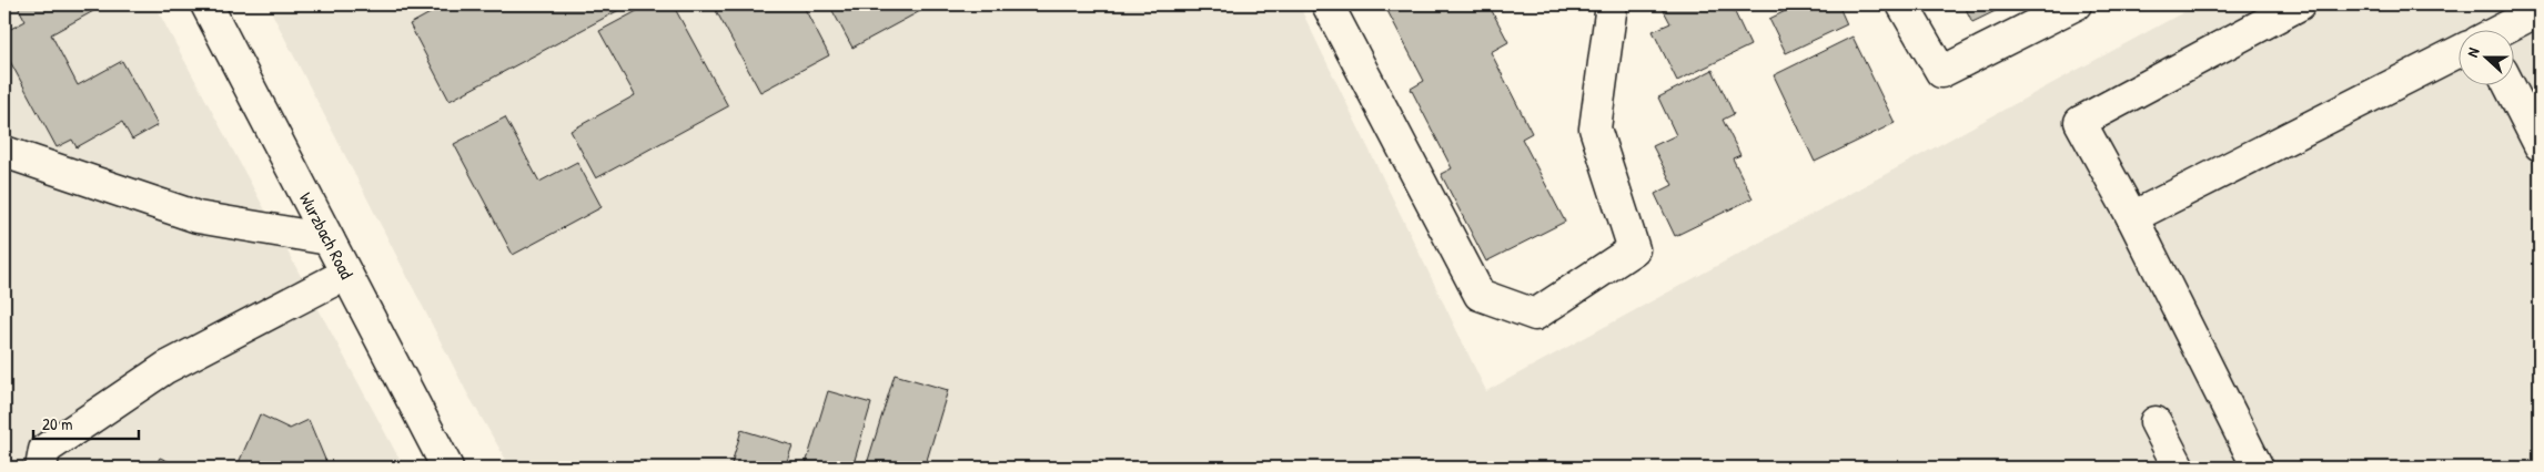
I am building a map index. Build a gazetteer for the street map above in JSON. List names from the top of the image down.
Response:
{
  "streets": {
    "main road": ["Wurzbach Road"]
  },
  "scale_bar": "20 m",
  "north": "left"
}
